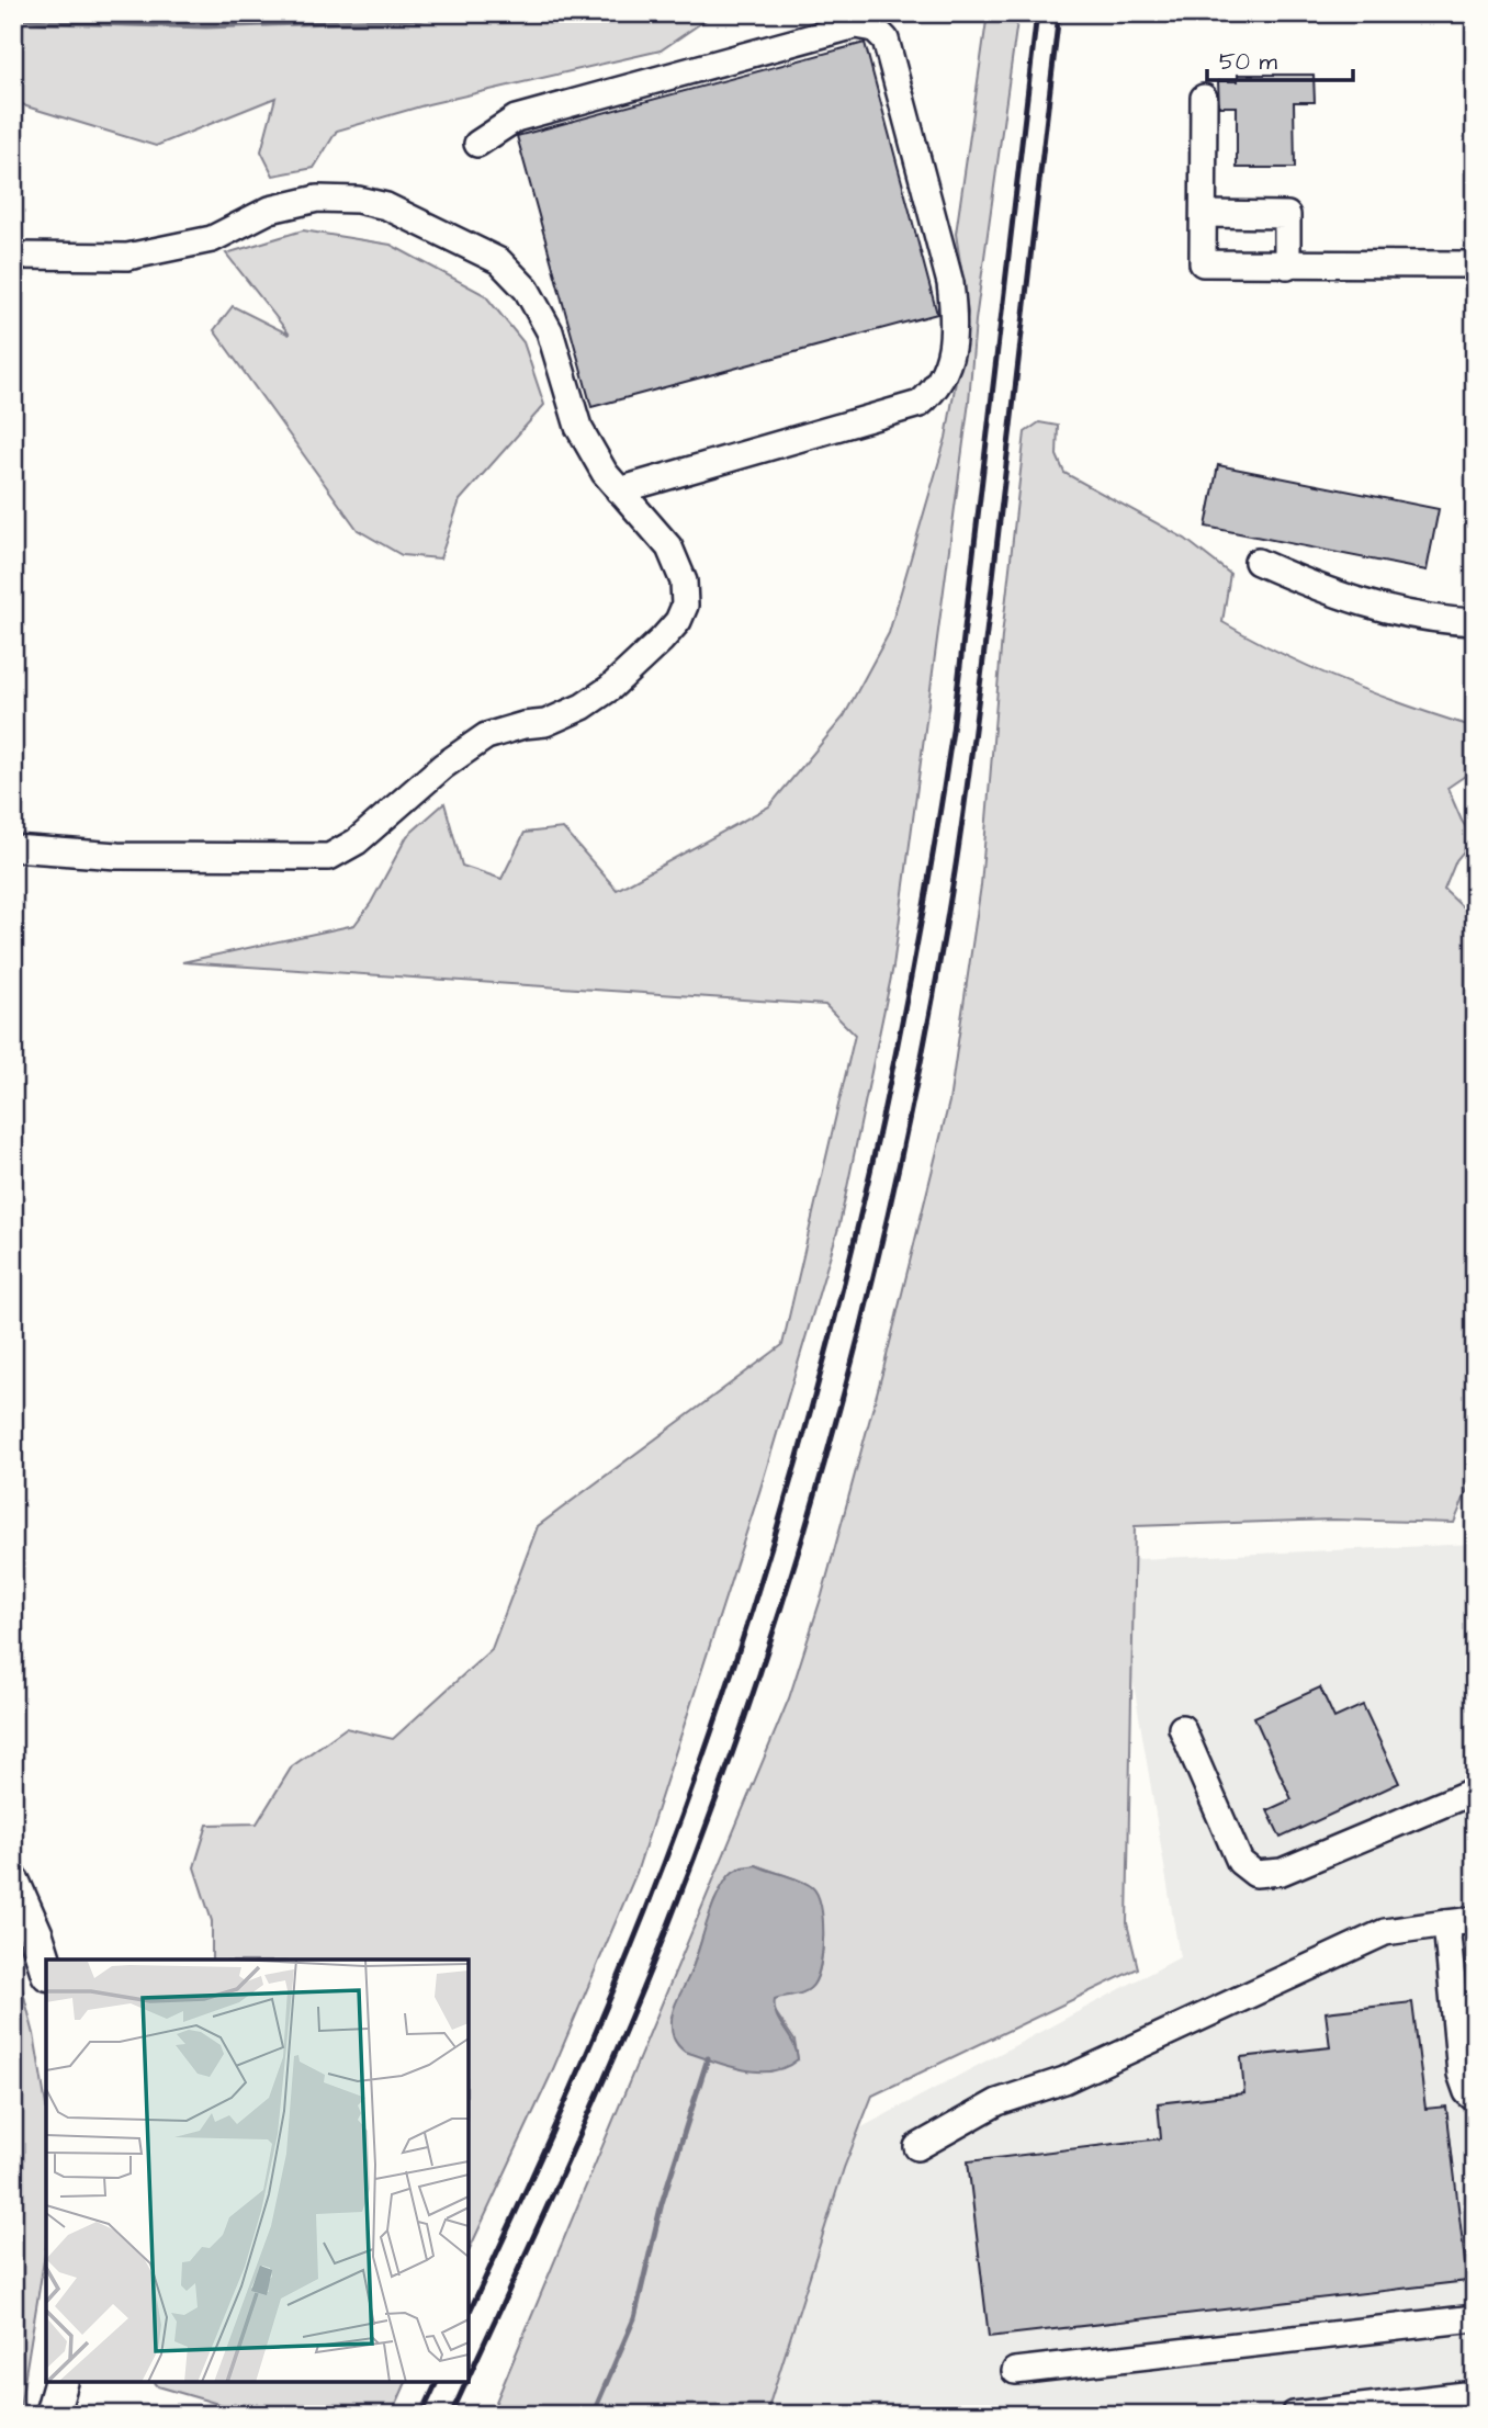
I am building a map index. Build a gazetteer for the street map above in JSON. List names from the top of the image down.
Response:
{
  "scale_bar": "50 m"
}
